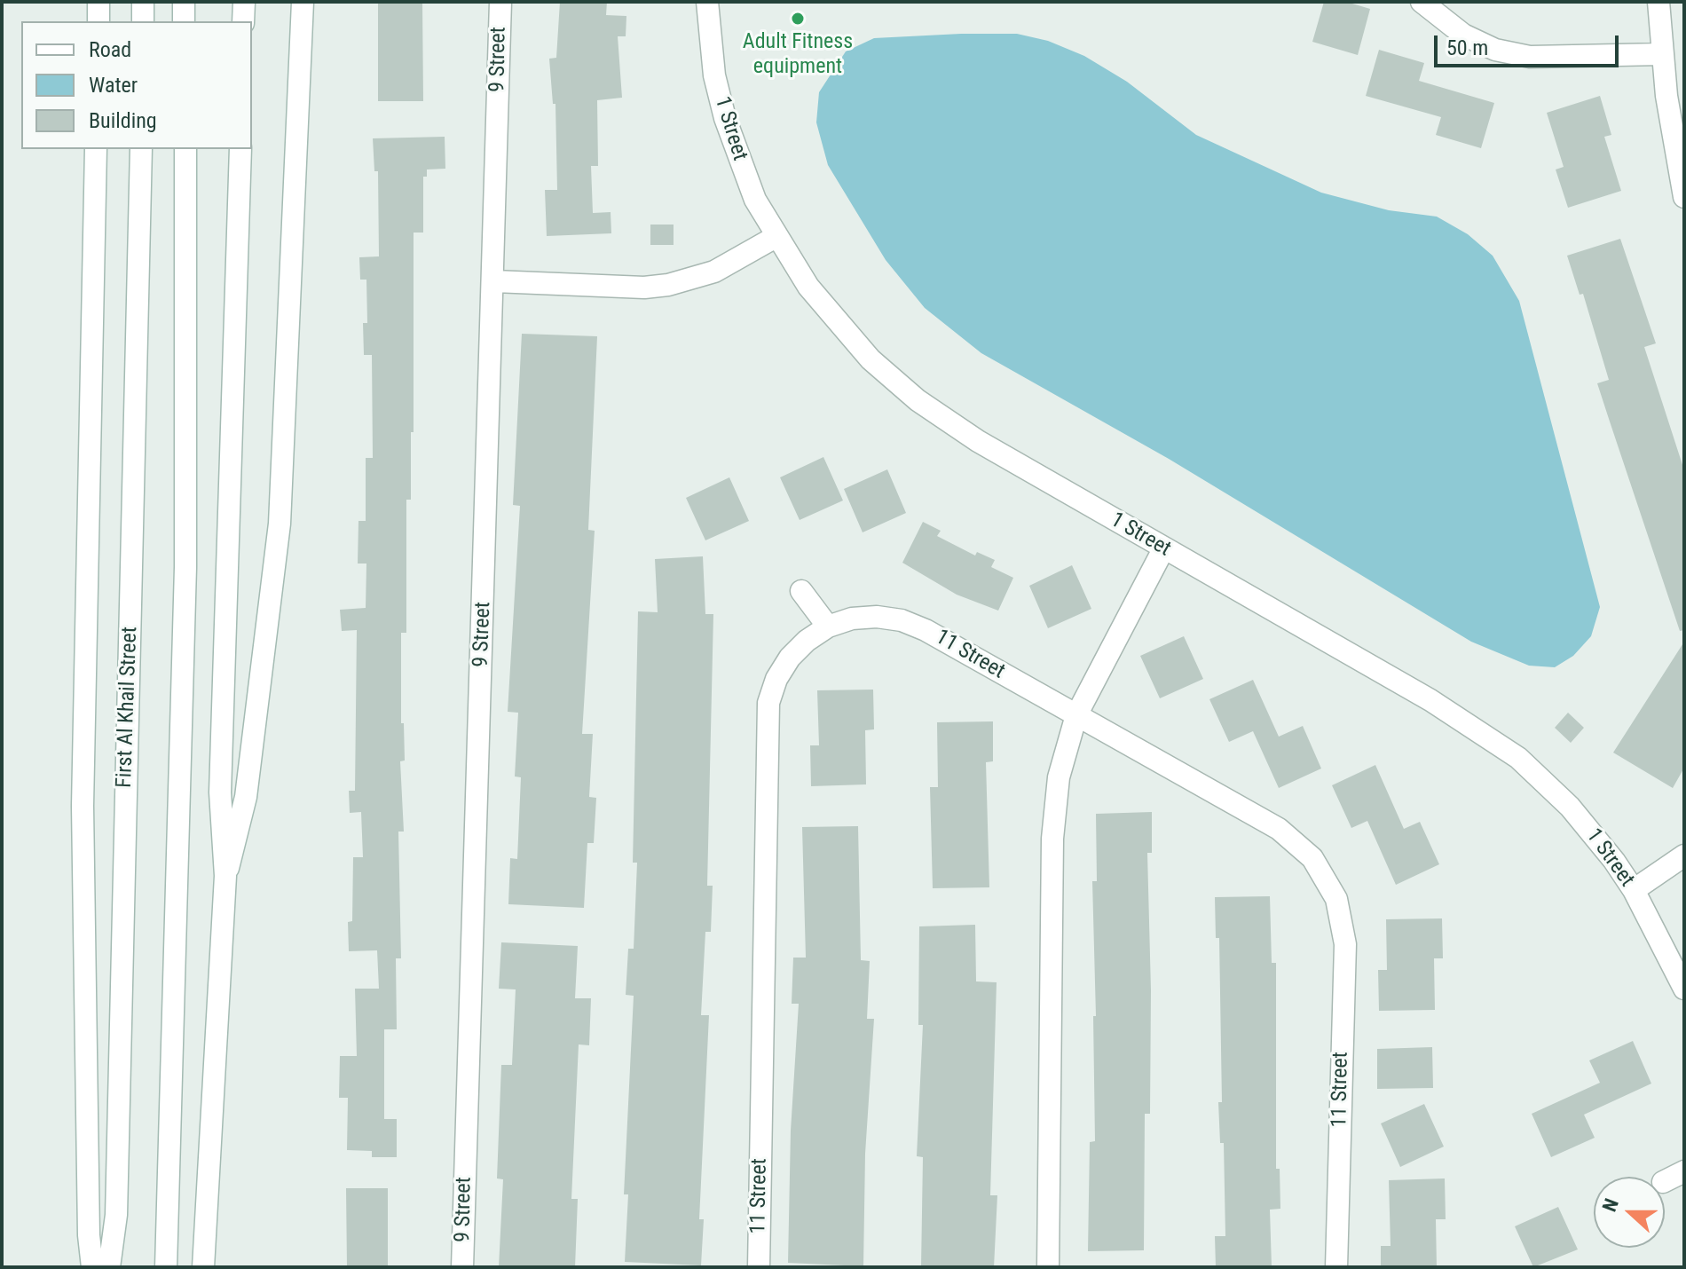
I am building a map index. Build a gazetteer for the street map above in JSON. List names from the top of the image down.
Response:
{
  "streets": {
    "street": [
      "9 Street",
      "1 Street",
      "11 Street",
      "First Al Khail Street"
    ]
  },
  "places": ["Adult Fitness equipment"],
  "legend": ["Road", "Water", "Building"],
  "scale_bar": "50 m",
  "north": "left"
}
